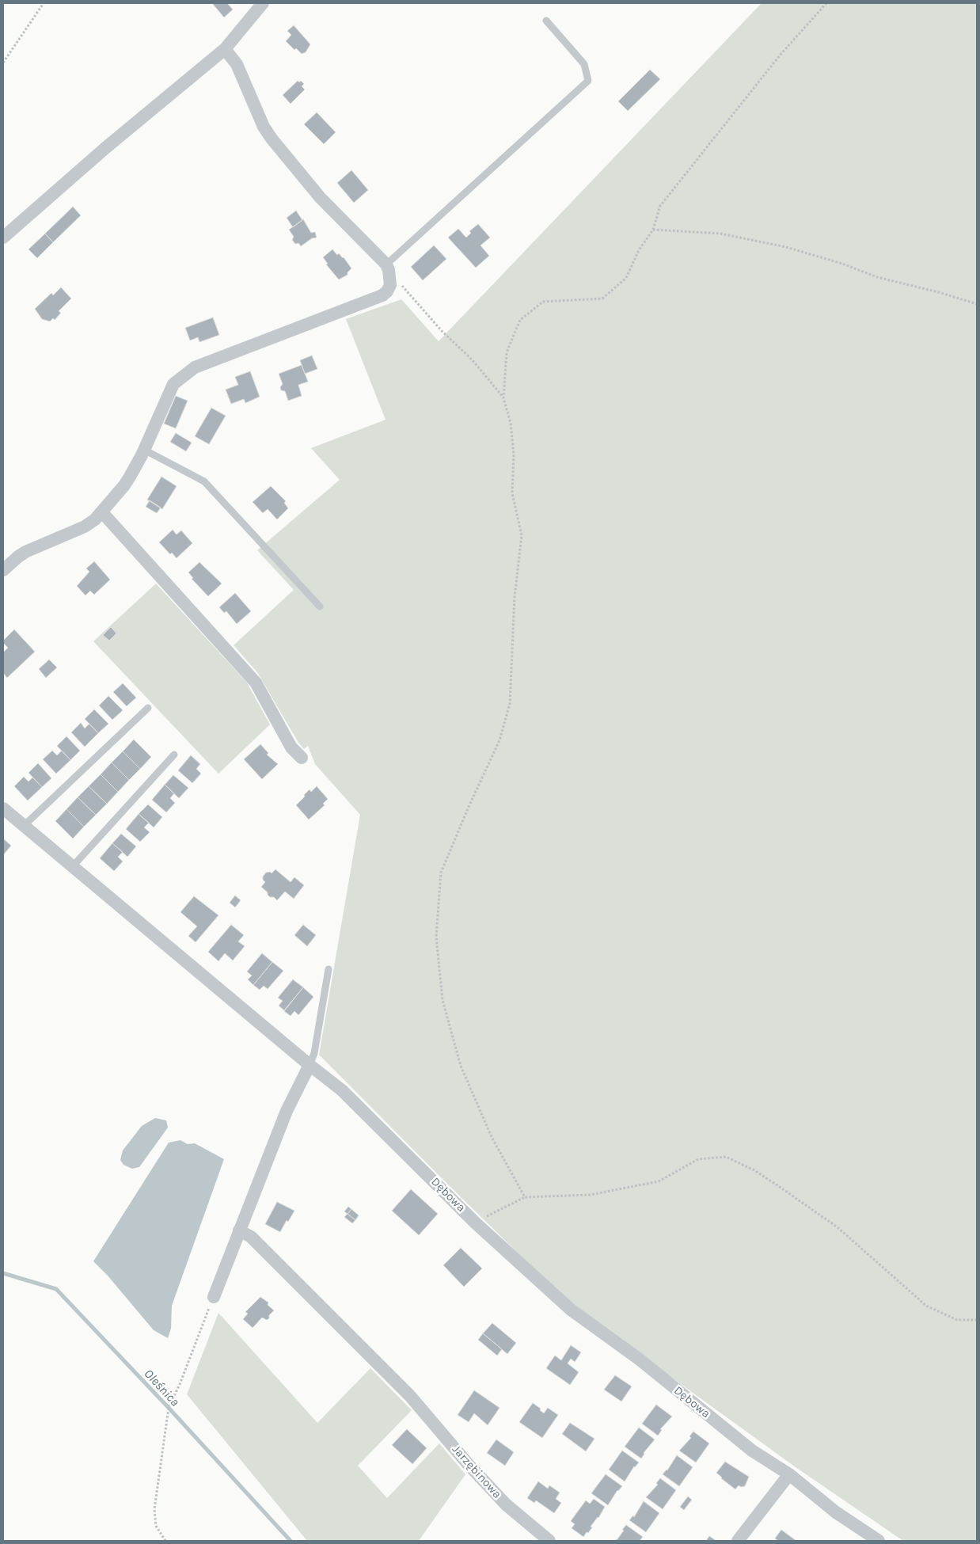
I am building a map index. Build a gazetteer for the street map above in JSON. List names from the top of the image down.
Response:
{
  "streets": {
    "street": ["Dębowa", "Jarzębinowa"]
  },
  "water": ["Oleśnica"]
}
